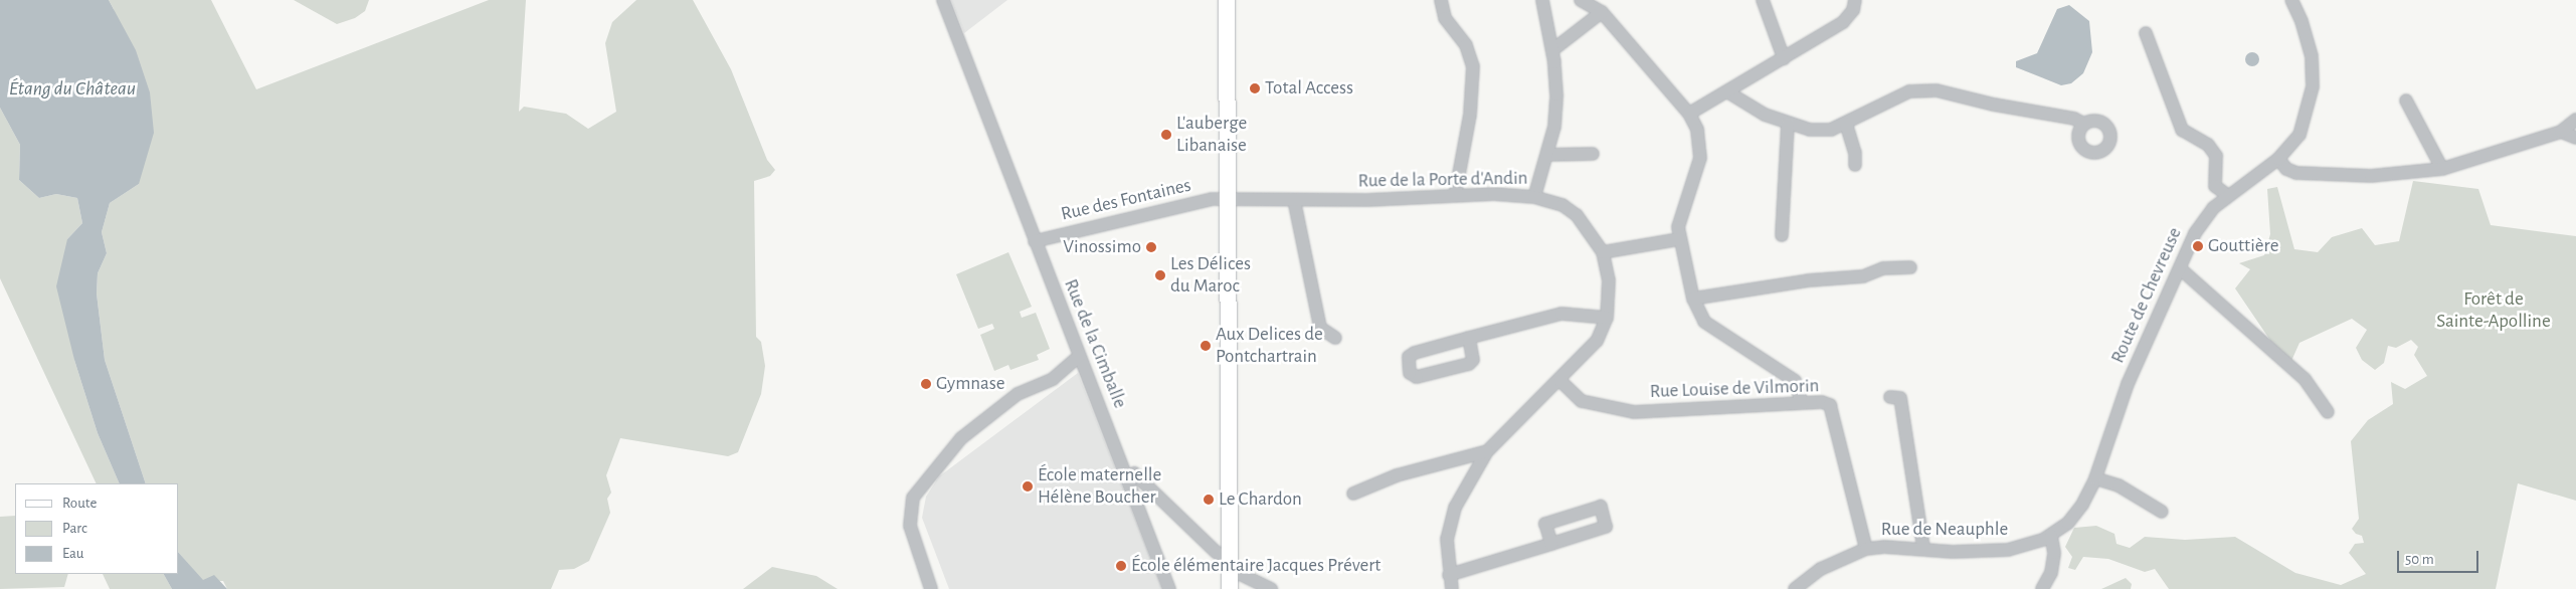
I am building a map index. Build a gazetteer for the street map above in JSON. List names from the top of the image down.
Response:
{
  "streets": {
    "street": [
      "Rue de la Porte d'Andin",
      "Rue des Fontaines",
      "Route de Chevreuse",
      "Rue de la Cimballe",
      "Rue Louise de Vilmorin",
      "Rue de Neauphle"
    ]
  },
  "crossings": [
    ["Rue de la Porte d'Andin", "Rue des Fontaines"],
    ["Rue de la Porte d'Andin", "Rue Louise de Vilmorin"],
    ["Rue des Fontaines", "Rue de la Cimballe"],
    ["Route de Chevreuse", "Rue de Neauphle"],
    ["Rue Louise de Vilmorin", "Rue de Neauphle"]
  ],
  "water": ["Étang du Château"],
  "parks": ["Forêt de Sainte-Apolline"],
  "places": [
    "Total Access",
    "L'auberge Libanaise",
    "Gouttière",
    "Vinossimo",
    "Les Délices du Maroc",
    "Aux Delices de Pontchartrain",
    "Gymnase",
    "École maternelle Hélène Boucher",
    "Le Chardon",
    "École élémentaire Jacques Prévert"
  ],
  "legend": ["Route", "Parc", "Eau"],
  "scale_bar": "50 m"
}
